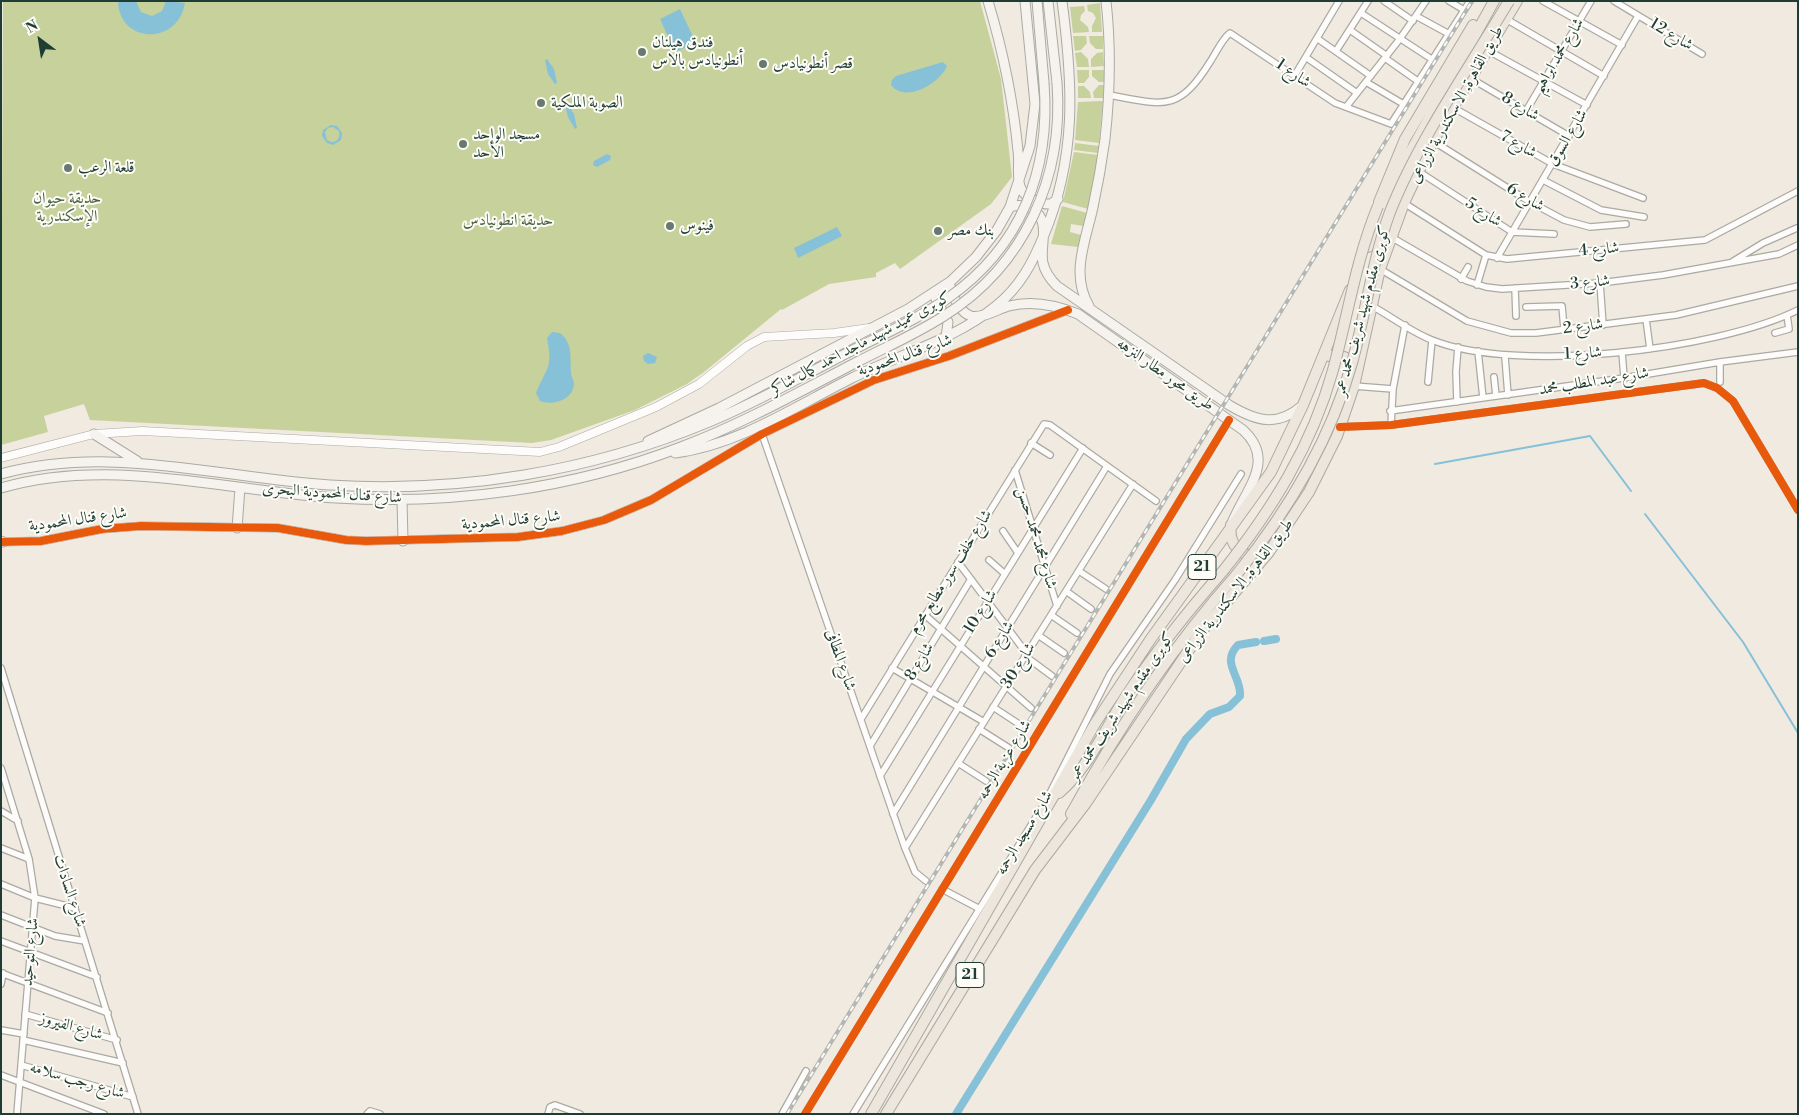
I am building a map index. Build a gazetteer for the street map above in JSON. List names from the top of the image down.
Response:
{
  "streets": {
    "highway": ["طريق القاهرة, الاسكندرية الزراعى", "كوبرى مقدم شهيد شريف محمد عمر", "21"],
    "main road": ["كوبرى عميد شهيد ماجد احمد كمال شاكر", "طريق محور مطار النزهه", "شارع قنال المحمودية البحرى"],
    "street": [
      "شارع 12",
      "شارع محمد ابراهيم",
      "شارع 1",
      "شارع 8",
      "شارع السوق",
      "شارع 7",
      "شارع 6",
      "شارع 5",
      "شارع 4",
      "شارع 3",
      "شارع 2",
      "شارع قنال المحمودية",
      "شارع عبد المطلب محمد",
      "شارع محمد محمد حسن",
      "شارع خلف سور مطابع محرم",
      "شارع 10",
      "شارع المطافى",
      "شارع 30",
      "شارع عزبة الرحمه",
      "شارع مسجد الرحمه",
      "شارع السادات",
      "شارع التوحيد",
      "شارع الفيروز",
      "شارع رجب سلامه"
    ]
  },
  "crossings": [
    ["شارع 12", "شارع السوق"],
    ["شارع محمد ابراهيم", "شارع 8"],
    ["شارع 1", "طريق القاهرة, الاسكندرية الزراعى"],
    ["طريق القاهرة, الاسكندرية الزراعى", "شارع 8"],
    ["طريق القاهرة, الاسكندرية الزراعى", "شارع 7"],
    ["طريق القاهرة, الاسكندرية الزراعى", "شارع 6"],
    ["طريق القاهرة, الاسكندرية الزراعى", "شارع 5"],
    ["طريق القاهرة, الاسكندرية الزراعى", "شارع 4"],
    ["طريق القاهرة, الاسكندرية الزراعى", "شارع 3"],
    ["طريق القاهرة, الاسكندرية الزراعى", "كوبرى مقدم شهيد شريف محمد عمر"],
    ["طريق القاهرة, الاسكندرية الزراعى", "شارع 2"],
    ["طريق القاهرة, الاسكندرية الزراعى", "طريق محور مطار النزهه"],
    ["شارع 8", "شارع السوق"],
    ["شارع 8", "شارع المطافى"],
    ["شارع السوق", "شارع 7"],
    ["شارع السوق", "شارع 6"],
    ["شارع السوق", "شارع 5"],
    ["شارع السوق", "شارع 4"],
    ["شارع 6", "شارع محمد محمد حسن"],
    ["شارع 6", "شارع المطافى"],
    ["كوبرى عميد شهيد ماجد احمد كمال شاكر", "شارع قنال المحمودية البحرى"],
    ["شارع قنال المحمودية", "طريق محور مطار النزهه"],
    ["شارع قنال المحمودية", "شارع المطافى"],
    ["طريق محور مطار النزهه", "شارع عزبة الرحمه"],
    ["شارع محمد محمد حسن", "شارع خلف سور مطابع محرم"],
    ["شارع محمد محمد حسن", "شارع 10"],
    ["شارع محمد محمد حسن", "شارع 30"],
    ["شارع خلف سور مطابع محرم", "شارع 10"],
    ["شارع خلف سور مطابع محرم", "شارع المطافى"],
    ["شارع 10", "شارع المطافى"],
    ["شارع المطافى", "شارع 30"],
    ["شارع السادات", "شارع الفيروز"],
    ["شارع السادات", "شارع رجب سلامه"],
    ["شارع التوحيد", "شارع الفيروز"],
    ["شارع التوحيد", "شارع رجب سلامه"]
  ],
  "parks": ["حديقة حيوان الإسكندرية", "حديقة انطونيادس"],
  "places": [
    "فندق هيلنان أنطونيادس بالاس",
    "قصر أنطونيادس",
    "الصوبة الملكية",
    "مسجد الواحد الأحد",
    "قلعة الرعب",
    "فينوس",
    "بنك مصر"
  ],
  "north": "top left"
}
